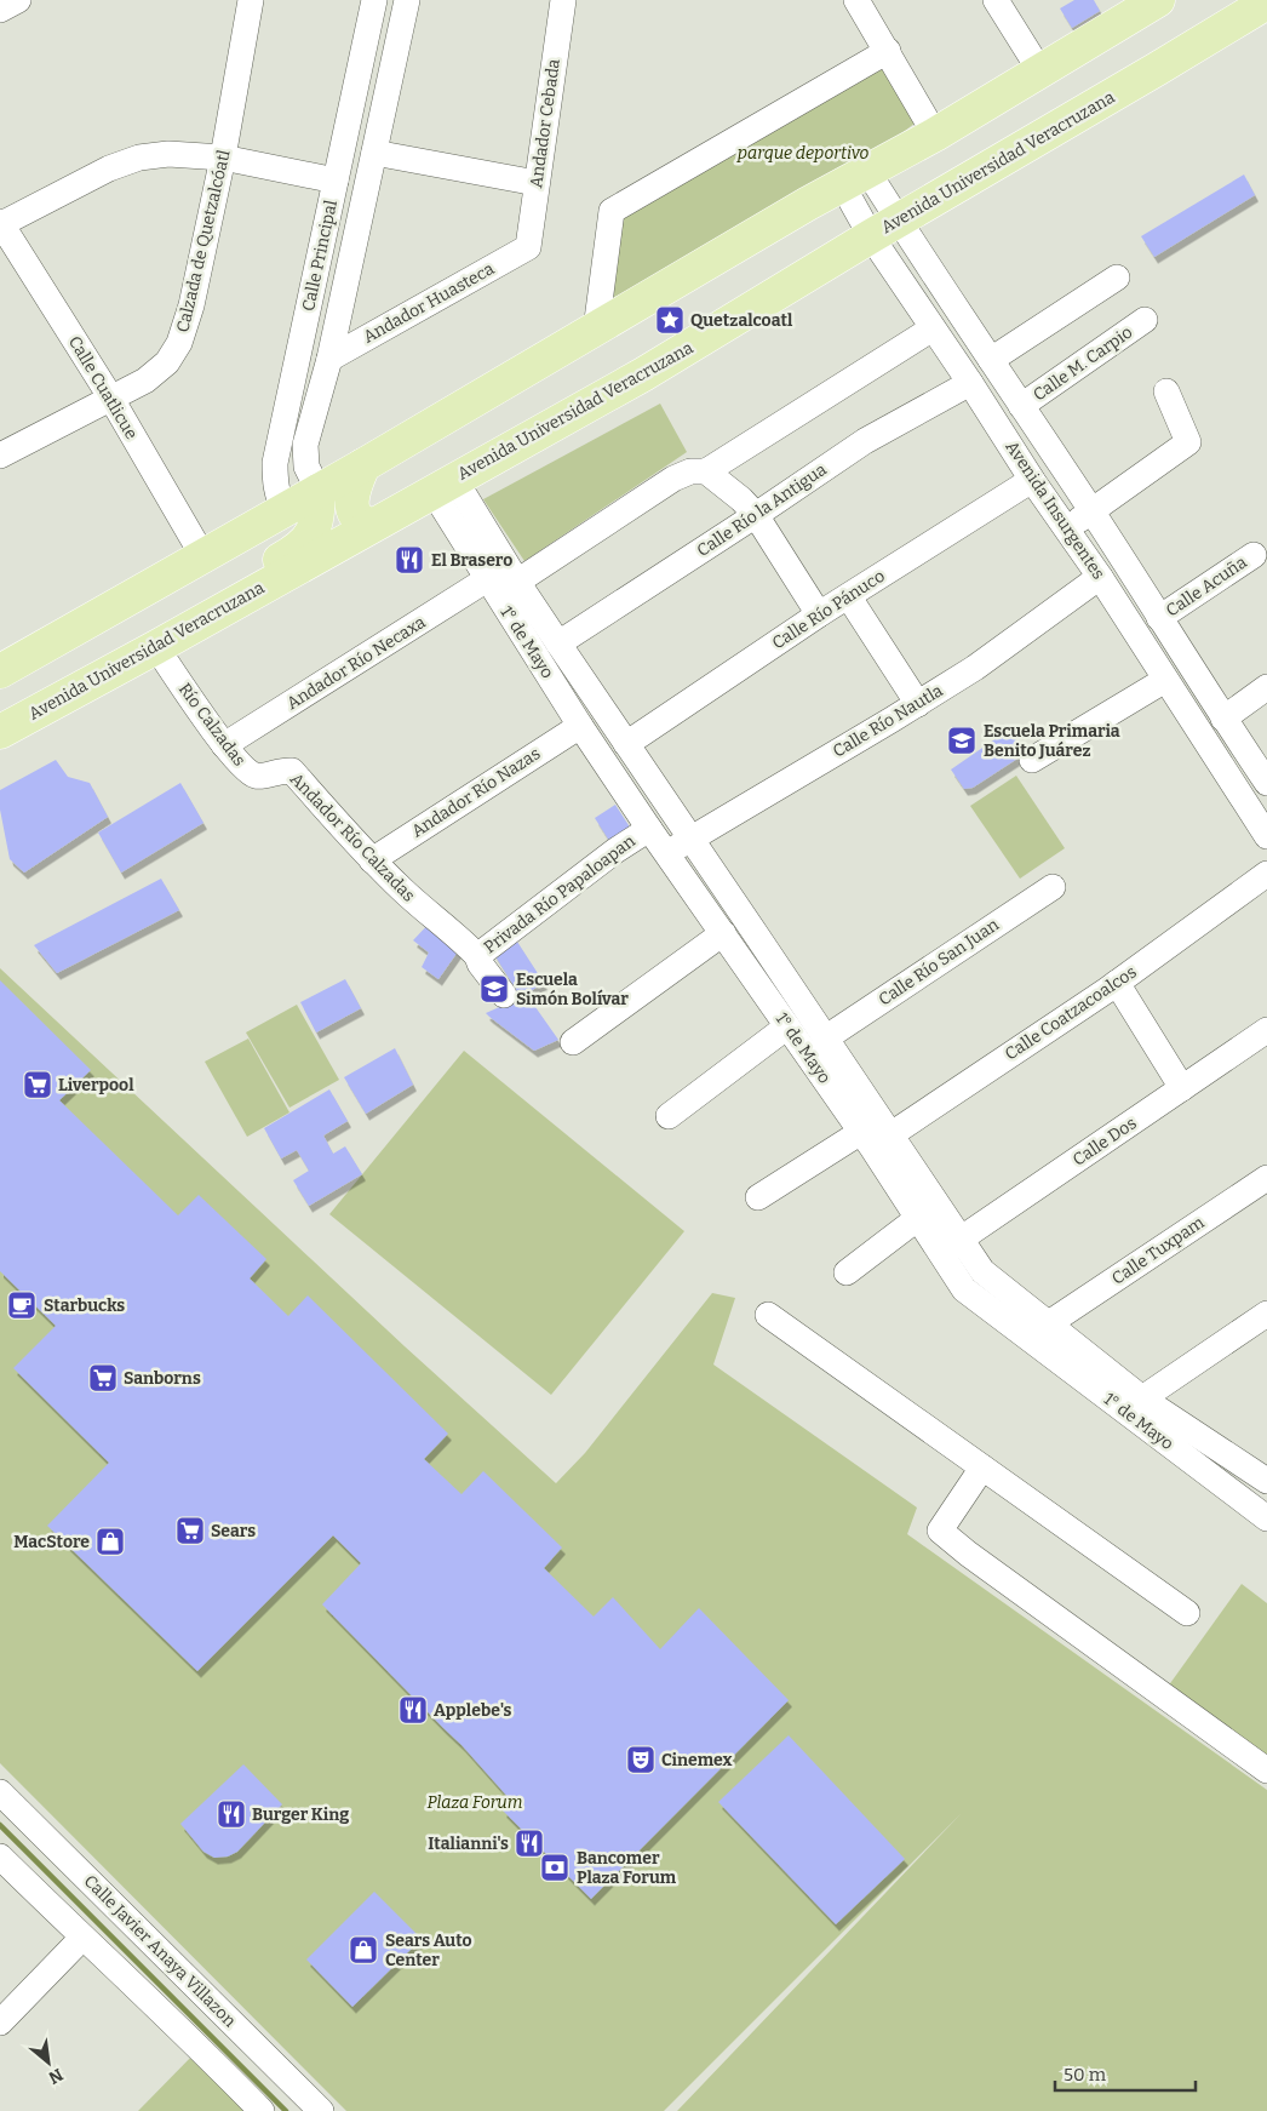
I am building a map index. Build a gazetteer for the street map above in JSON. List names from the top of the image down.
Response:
{
  "streets": {
    "main road": ["Avenida Universidad Veracruzana"],
    "street": [
      "Andador Cebada",
      "Calzada de Quetzalcóatl",
      "Calle Principal",
      "Andador Huasteca",
      "Calle M. Carpio",
      "Calle Cuatlicue",
      "Calle Río la Antigua",
      "Avenida Insurgentes",
      "Calle Acuña",
      "Calle Río Pánuco",
      "1° de Mayo",
      "Andador Río Necaxa",
      "Calle Río Nautla",
      "Río Calzadas",
      "Andador Río Nazas",
      "Andador Río Calzadas",
      "Privada Río Papaloapan",
      "Calle Río San Juan",
      "Calle Coatzacoalcos",
      "Calle Dos",
      "Calle Tuxpam",
      "Calle Javier Anaya Villazon"
    ]
  },
  "crossings": [
    ["Andador Cebada", "Andador Huasteca"],
    ["Avenida Universidad Veracruzana", "Avenida Insurgentes"],
    ["Avenida Universidad Veracruzana", "1° de Mayo"],
    ["Avenida Universidad Veracruzana", "Río Calzadas"],
    ["Calzada de Quetzalcóatl", "Calle Cuatlicue"],
    ["Calle Principal", "Andador Huasteca"],
    ["Calle M. Carpio", "Avenida Insurgentes"],
    ["Calle Río la Antigua", "Avenida Insurgentes"],
    ["Calle Río la Antigua", "1° de Mayo"],
    ["Avenida Insurgentes", "Calle Acuña"],
    ["Avenida Insurgentes", "Calle Río Pánuco"],
    ["Avenida Insurgentes", "Calle Río Nautla"],
    ["Calle Río Pánuco", "1° de Mayo"],
    ["1° de Mayo", "Andador Río Necaxa"],
    ["1° de Mayo", "Calle Río Nautla"],
    ["1° de Mayo", "Andador Río Nazas"],
    ["1° de Mayo", "Privada Río Papaloapan"],
    ["1° de Mayo", "Calle Río San Juan"],
    ["1° de Mayo", "Calle Coatzacoalcos"],
    ["1° de Mayo", "Calle Dos"],
    ["1° de Mayo", "Calle Tuxpam"],
    ["Andador Río Necaxa", "Río Calzadas"],
    ["Río Calzadas", "Andador Río Calzadas"],
    ["Andador Río Nazas", "Andador Río Calzadas"],
    ["Andador Río Calzadas", "Privada Río Papaloapan"]
  ],
  "parks": ["parque deportivo", "Plaza Forum"],
  "places": {
    "place": ["Quetzalcoatl"],
    "restaurant": [
      "El Brasero",
      "Applebe's",
      "Burger King",
      "Italianni's"
    ],
    "school or university": ["Escuela Primaria Benito Juárez", "Escuela Simón Bolívar"],
    "supermarket": ["Liverpool", "Sanborns", "Sears"],
    "cafe": ["Starbucks"],
    "shop": ["MacStore", "Sears Auto Center"],
    "theatre": ["Cinemex"],
    "bank": ["Bancomer Plaza Forum"]
  },
  "scale_bar": "50 m",
  "north": "bottom right"
}
